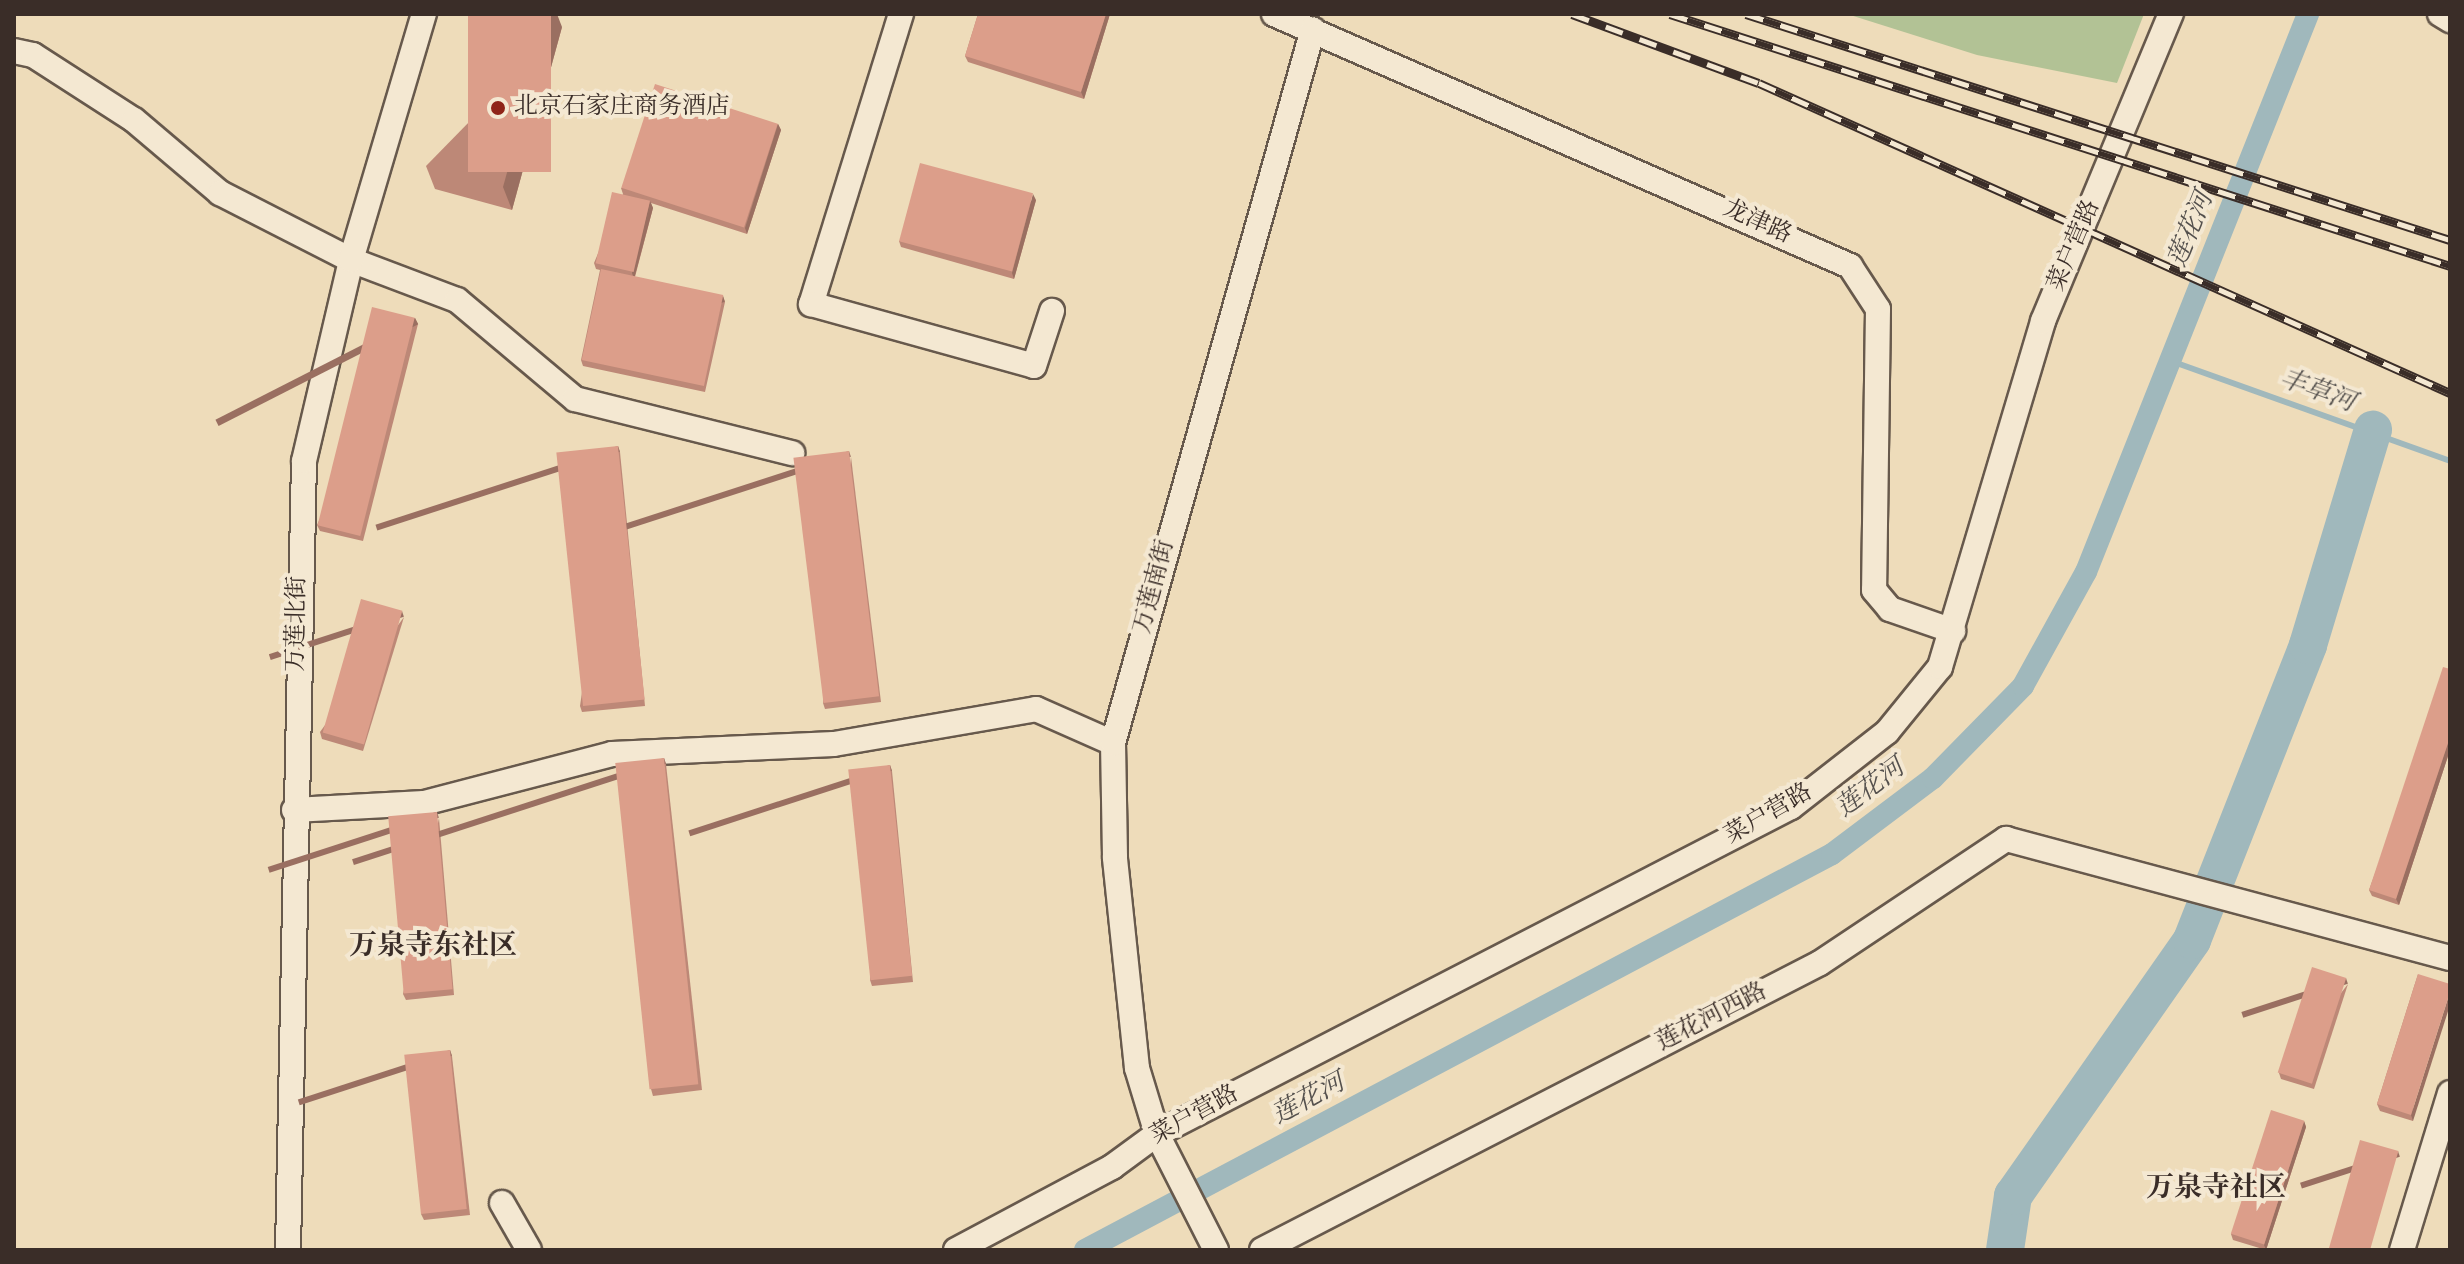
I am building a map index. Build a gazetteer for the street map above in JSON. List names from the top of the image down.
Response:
{
  "streets": {
    "street": [
      "龙津路",
      "菜户营路",
      "万莲南街",
      "万莲北街",
      "莲花河西路"
    ]
  },
  "crossings": [
    ["龙津路", "菜户营路"],
    ["龙津路", "万莲南街"],
    ["菜户营路", "万莲南街"]
  ],
  "districts": ["万泉寺东社区", "万泉寺社区"],
  "water": ["莲花河", "丰草河"],
  "places": ["北京石家庄商务酒店"]
}
